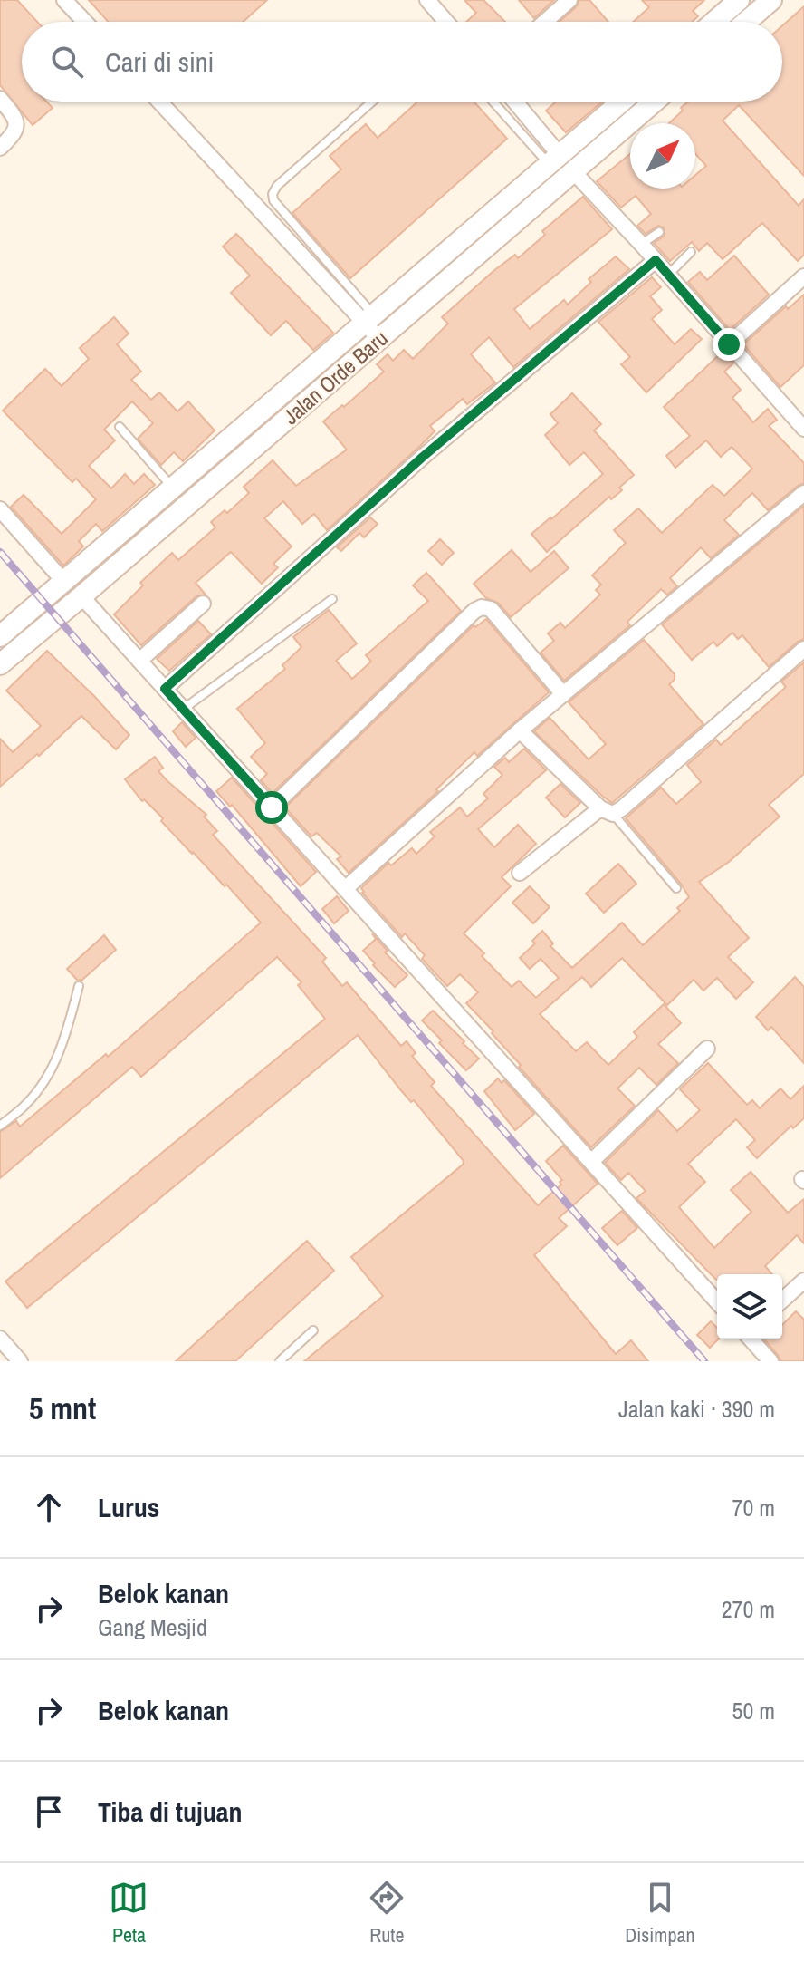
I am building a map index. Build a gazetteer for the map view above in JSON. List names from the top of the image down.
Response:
{
  "streets": {
    "main road": ["Jalan Orde Baru"]
  },
  "north": "top right",
  "page": {
    "search": "Cari di sini",
    "heading": ["5 mnt", "Jalan kaki · 390 m"],
    "list": [
      ["Lurus", "70 m"],
      ["Belok kanan", "Gang Mesjid", "270 m"],
      ["Belok kanan", "50 m"],
      "Tiba di tujuan"
    ],
    "nav": ["Peta", "Rute", "Disimpan"]
  }
}
